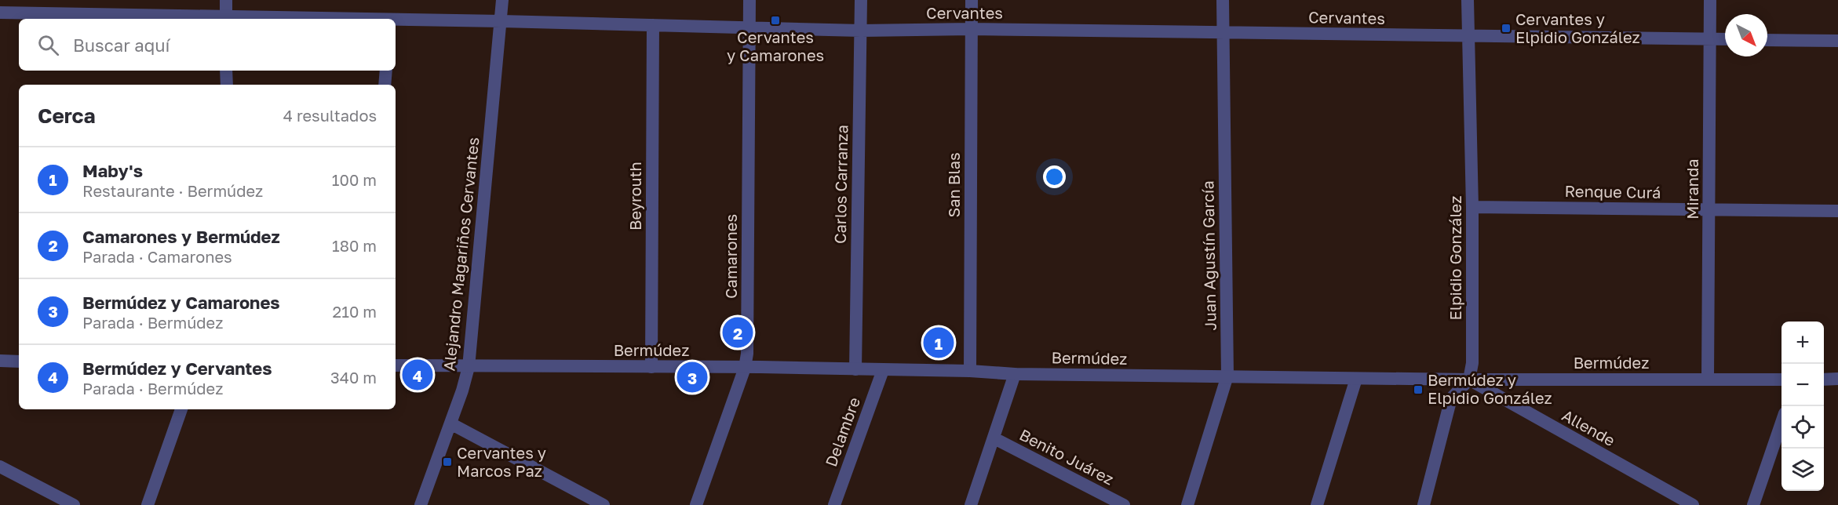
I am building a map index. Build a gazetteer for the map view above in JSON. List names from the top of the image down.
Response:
{
  "streets": {
    "street": [
      "Cervantes",
      "Carlos Carranza",
      "San Blas",
      "Miranda",
      "Renque Curá",
      "Beyrouth",
      "Alejandro Magariños Cervantes",
      "Juan Agustín García",
      "Camarones",
      "Elpidio González",
      "Bermúdez",
      "Allende",
      "Delambre",
      "Benito Juárez"
    ]
  },
  "crossings": [
    ["Cervantes", "Carlos Carranza"],
    ["Cervantes", "San Blas"],
    ["Cervantes", "Miranda"],
    ["Cervantes", "Beyrouth"],
    ["Cervantes", "Alejandro Magariños Cervantes"],
    ["Cervantes", "Juan Agustín García"],
    ["Cervantes", "Camarones"],
    ["Cervantes", "Elpidio González"],
    ["Carlos Carranza", "Bermúdez"],
    ["San Blas", "Bermúdez"],
    ["Miranda", "Renque Curá"],
    ["Miranda", "Bermúdez"],
    ["Renque Curá", "Elpidio González"],
    ["Beyrouth", "Bermúdez"],
    ["Alejandro Magariños Cervantes", "Bermúdez"],
    ["Juan Agustín García", "Bermúdez"],
    ["Camarones", "Bermúdez"],
    ["Elpidio González", "Bermúdez"],
    ["Elpidio González", "Allende"],
    ["Bermúdez", "Allende"],
    ["Bermúdez", "Delambre"]
  ],
  "places": {
    "transit": [
      "Cervantes y Camarones",
      "Cervantes y Elpidio González",
      "Bermúdez y Elpidio González",
      "Cervantes y Marcos Paz"
    ]
  },
  "north": "bottom right",
  "page": {
    "search": "Buscar aquí",
    "heading": ["Cerca", "4 resultados"],
    "list": [
      {
        "mark": "1",
        "name": "Maby's",
        "note": "Restaurante · Bermúdez",
        "value": "100 m"
      },
      {
        "mark": "2",
        "name": "Camarones y Bermúdez",
        "note": "Parada · Camarones",
        "value": "180 m"
      },
      {
        "mark": "3",
        "name": "Bermúdez y Camarones",
        "note": "Parada · Bermúdez",
        "value": "210 m"
      },
      {
        "mark": "4",
        "name": "Bermúdez y Cervantes",
        "note": "Parada · Bermúdez",
        "value": "340 m"
      }
    ],
    "pins": [
      "2",
      "1",
      "4",
      "3"
    ],
    "map_buttons": ["+", "−"]
  }
}
